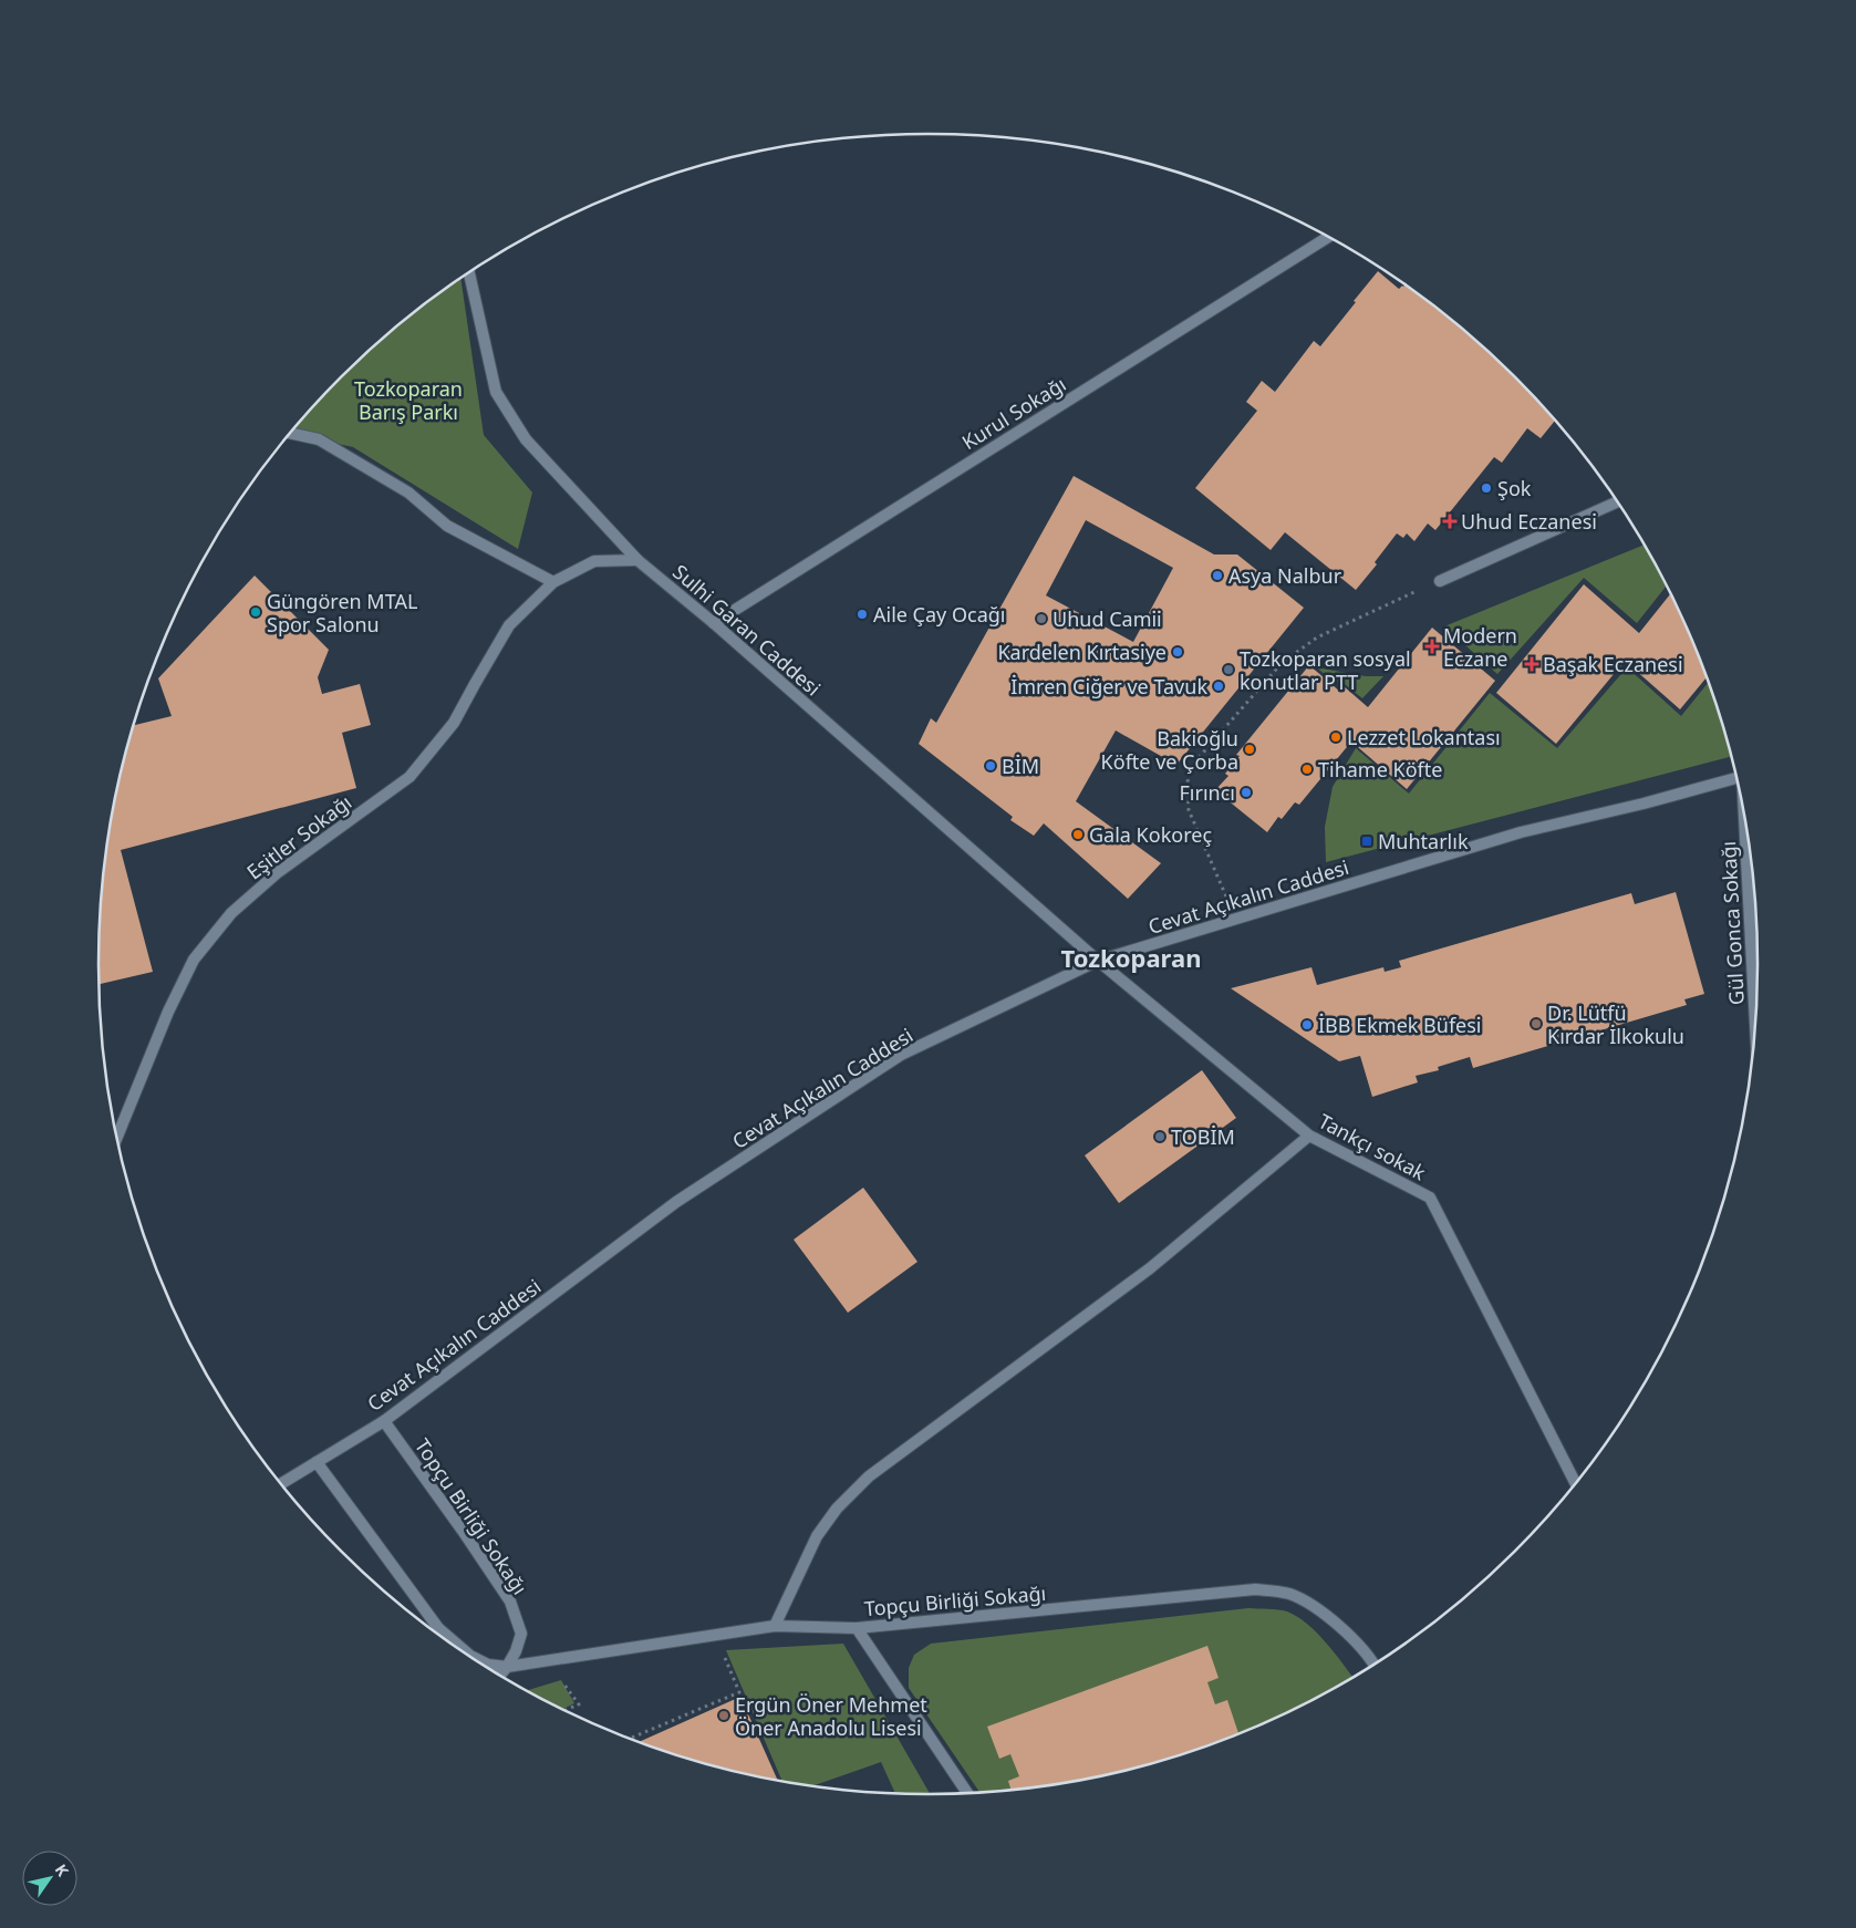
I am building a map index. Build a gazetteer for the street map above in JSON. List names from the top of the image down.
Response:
{
  "streets": {
    "street": [
      "Kurul Sokağı",
      "Sulhi Garan Caddesi",
      "Eşitler Sokağı",
      "Cevat Açıkalın Caddesi",
      "Gül Gonca Sokağı",
      "Tankçı sokak",
      "Topçu Birliği Sokağı"
    ]
  },
  "crossings": [
    ["Kurul Sokağı", "Sulhi Garan Caddesi"],
    ["Sulhi Garan Caddesi", "Eşitler Sokağı"],
    ["Sulhi Garan Caddesi", "Cevat Açıkalın Caddesi"],
    ["Sulhi Garan Caddesi", "Tankçı sokak"],
    ["Cevat Açıkalın Caddesi", "Tankçı sokak"],
    ["Cevat Açıkalın Caddesi", "Topçu Birliği Sokağı"]
  ],
  "districts": ["Tozkoparan"],
  "parks": ["Tozkoparan Barış Parkı"],
  "places": {
    "other": [
      "Şok",
      "Asya Nalbur",
      "Güngören MTAL Spor Salonu",
      "Aile Çay Ocağı",
      "Uhud Camii",
      "Kardelen Kırtasiye",
      "Tozkoparan sosyal konutlar PTT",
      "İmren Ciğer ve Tavuk",
      "Lezzet Lokantası",
      "Bakioğlu Köfte ve Çorba",
      "BİM",
      "Tihame Köfte",
      "Fırıncı",
      "Gala Kokoreç",
      "Dr. Lütfü Kırdar İlkokulu",
      "İBB Ekmek Büfesi",
      "TOBİM",
      "Ergün Öner Mehmet Öner Anadolu Lisesi"
    ],
    "health": ["Uhud Eczanesi", "Modern Eczane", "Başak Eczanesi"],
    "transit": ["Muhtarlık"]
  },
  "north": "top right"
}
